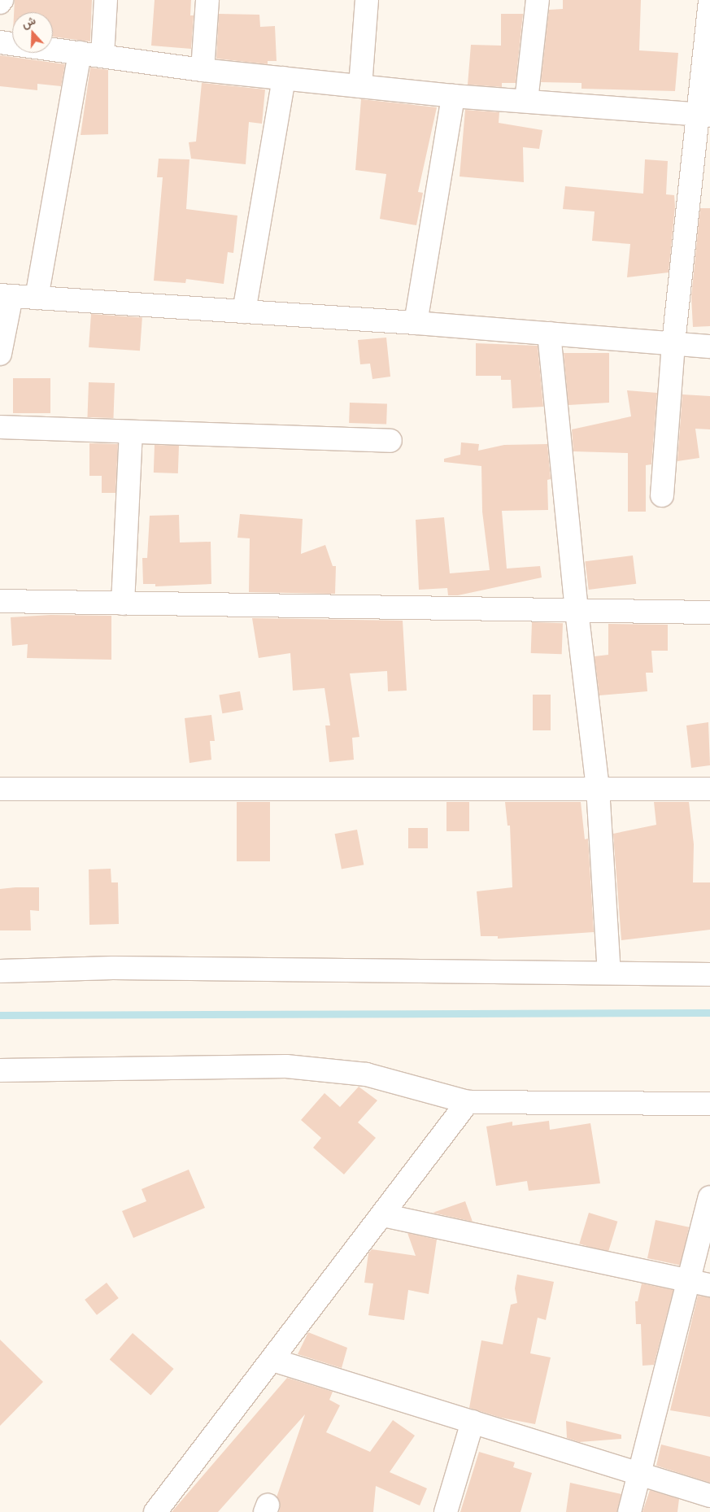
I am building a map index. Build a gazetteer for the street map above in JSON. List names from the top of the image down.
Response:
{
  "north": "top"
}
